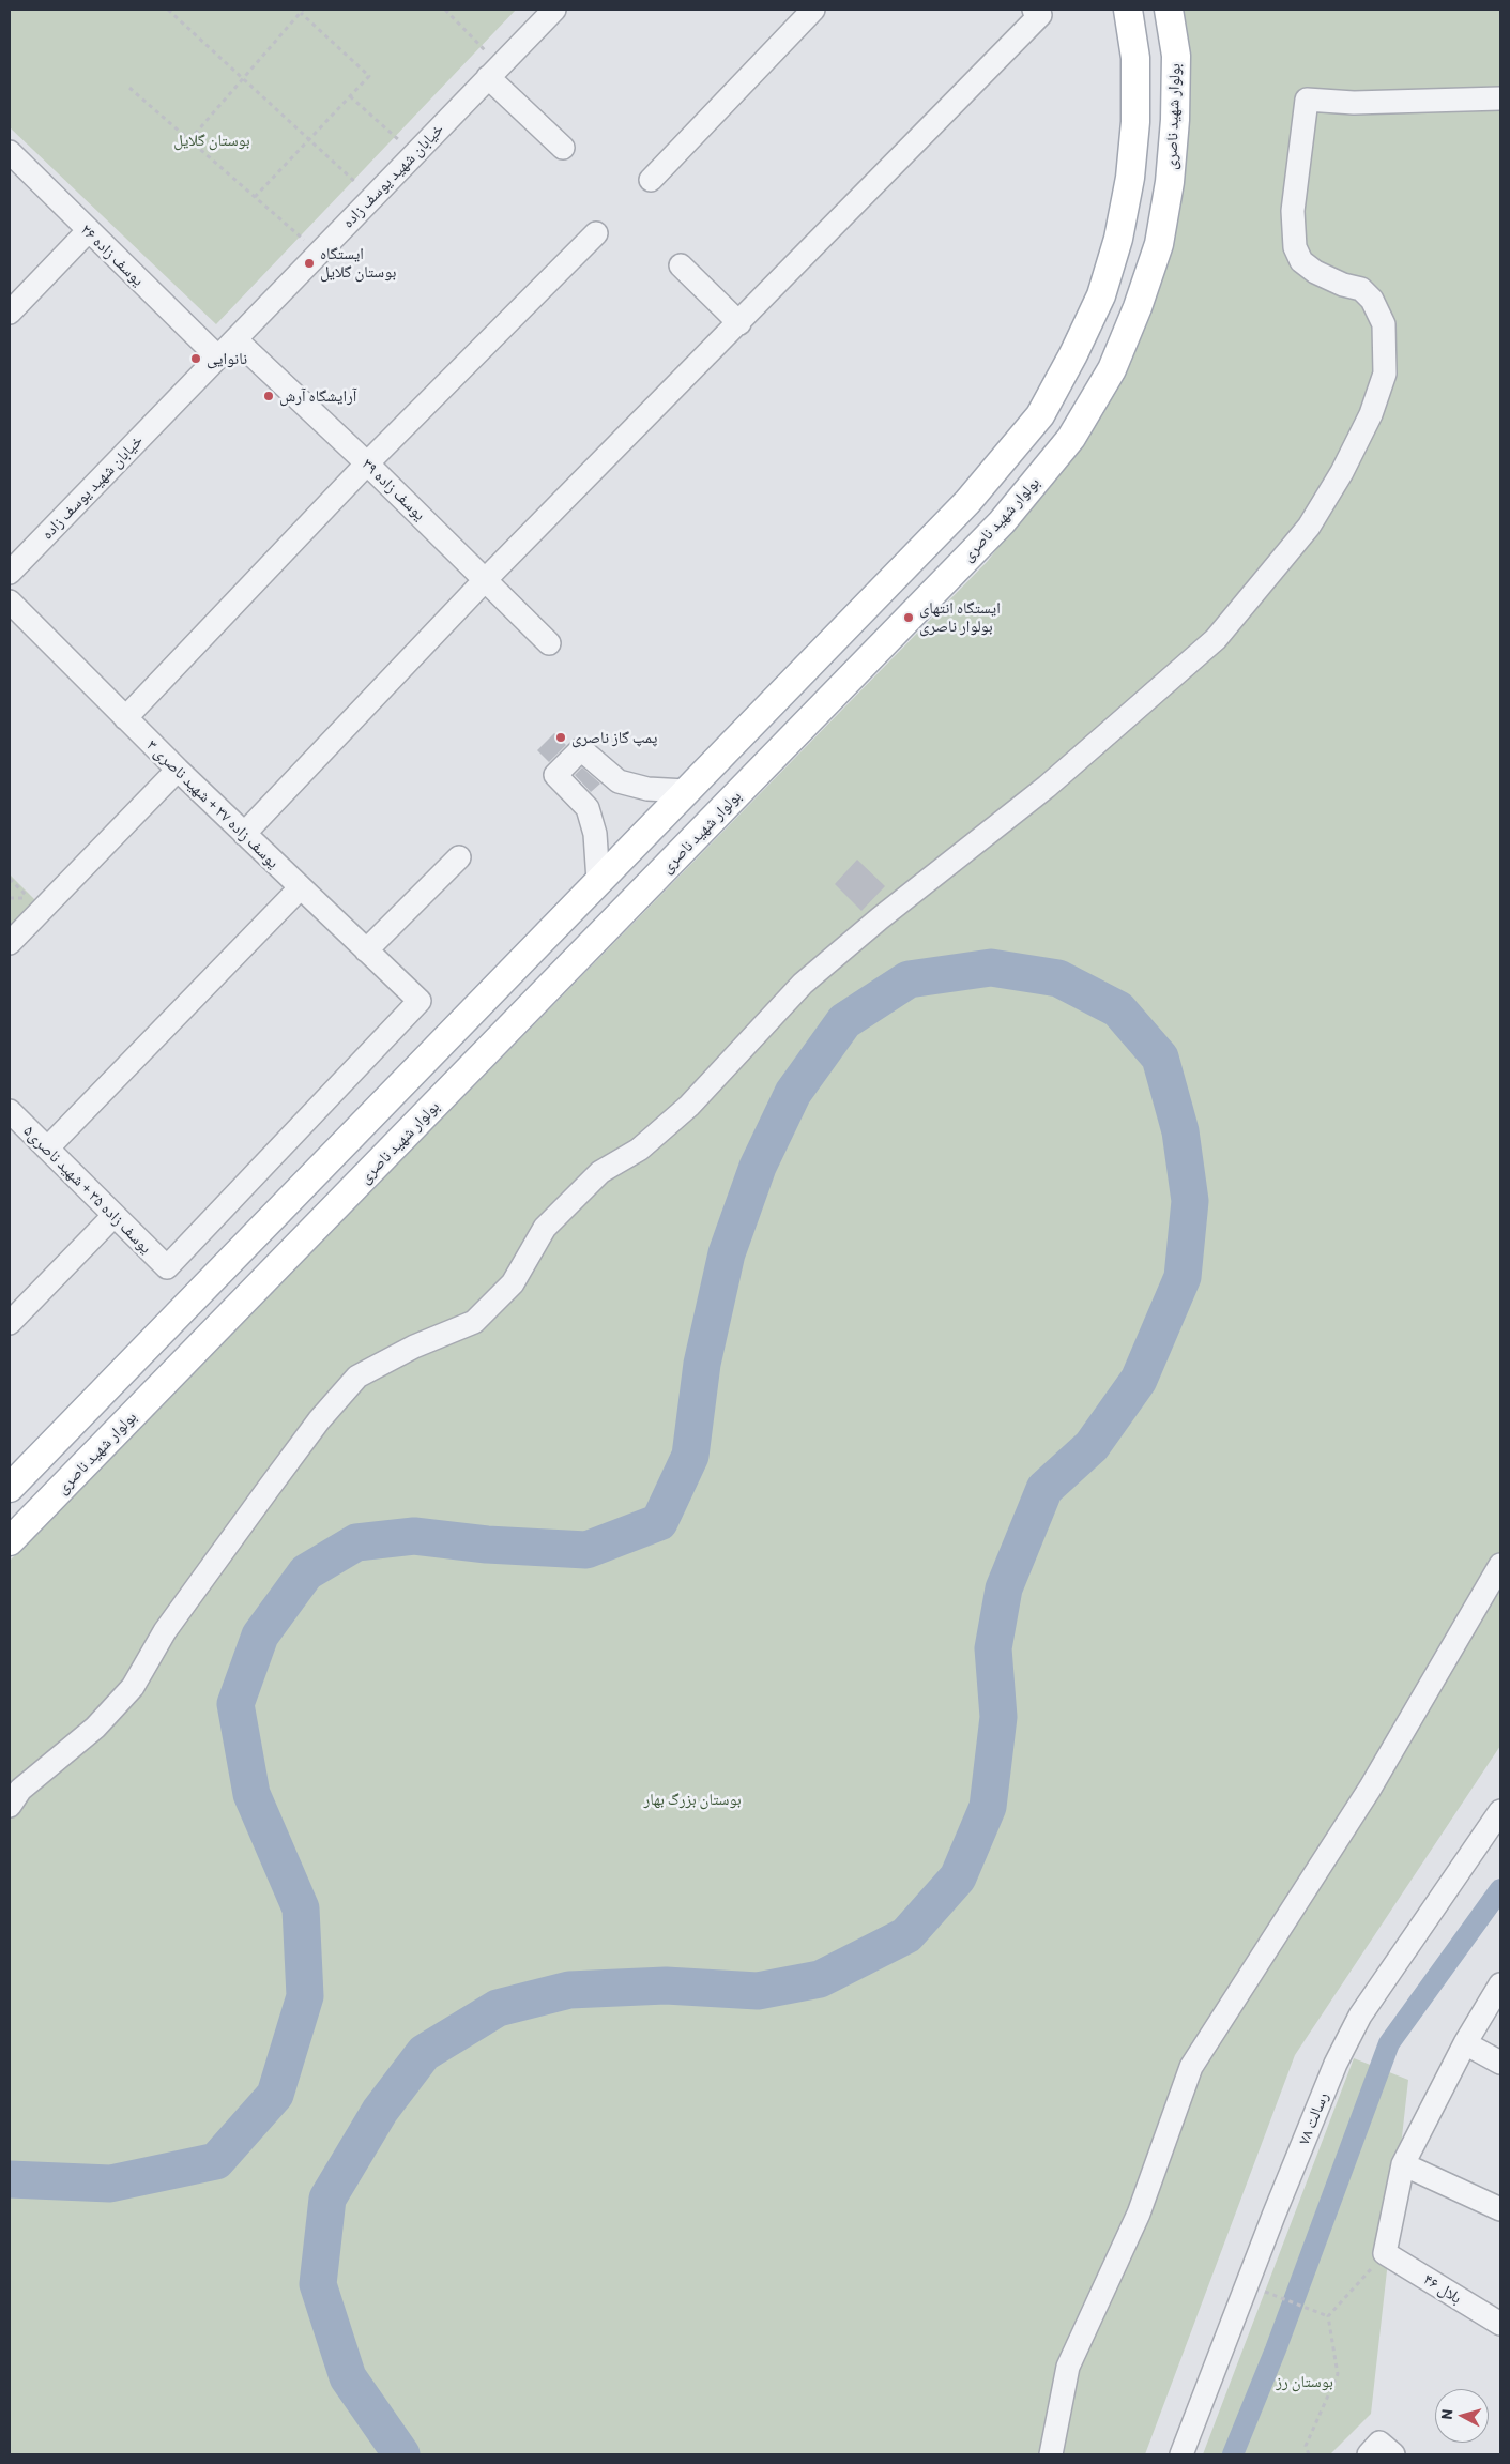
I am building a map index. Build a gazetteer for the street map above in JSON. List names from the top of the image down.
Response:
{
  "streets": {
    "main road": ["بولوار شهید ناصری"],
    "street": [
      "خیابان شهید یوسف زاده",
      "یوسف زاده ۲۶",
      "یوسف زاده ۳۹",
      "یوسف زاده ۳۷ + شهید ناصری ۳",
      "یوسف زاده ۳۵ + شهید ناصری۵",
      "رسالت ۷۸",
      "بلال ۴۶"
    ]
  },
  "crossings": [
    ["خیابان شهید یوسف زاده", "یوسف زاده ۲۶"],
    ["خیابان شهید یوسف زاده", "یوسف زاده ۳۹"],
    ["یوسف زاده ۳۷ + شهید ناصری ۳", "یوسف زاده ۳۵ + شهید ناصری۵"]
  ],
  "parks": ["بوستان گلایل", "بوستان بزرگ بهار", "بوستان رز"],
  "places": [
    "ایستگاه بوستان گلایل",
    "نانوایی",
    "آرایشگاه آرش",
    "ایستگاه انتهای بولوار ناصری",
    "پمپ گاز ناصری"
  ],
  "north": "left"
}
